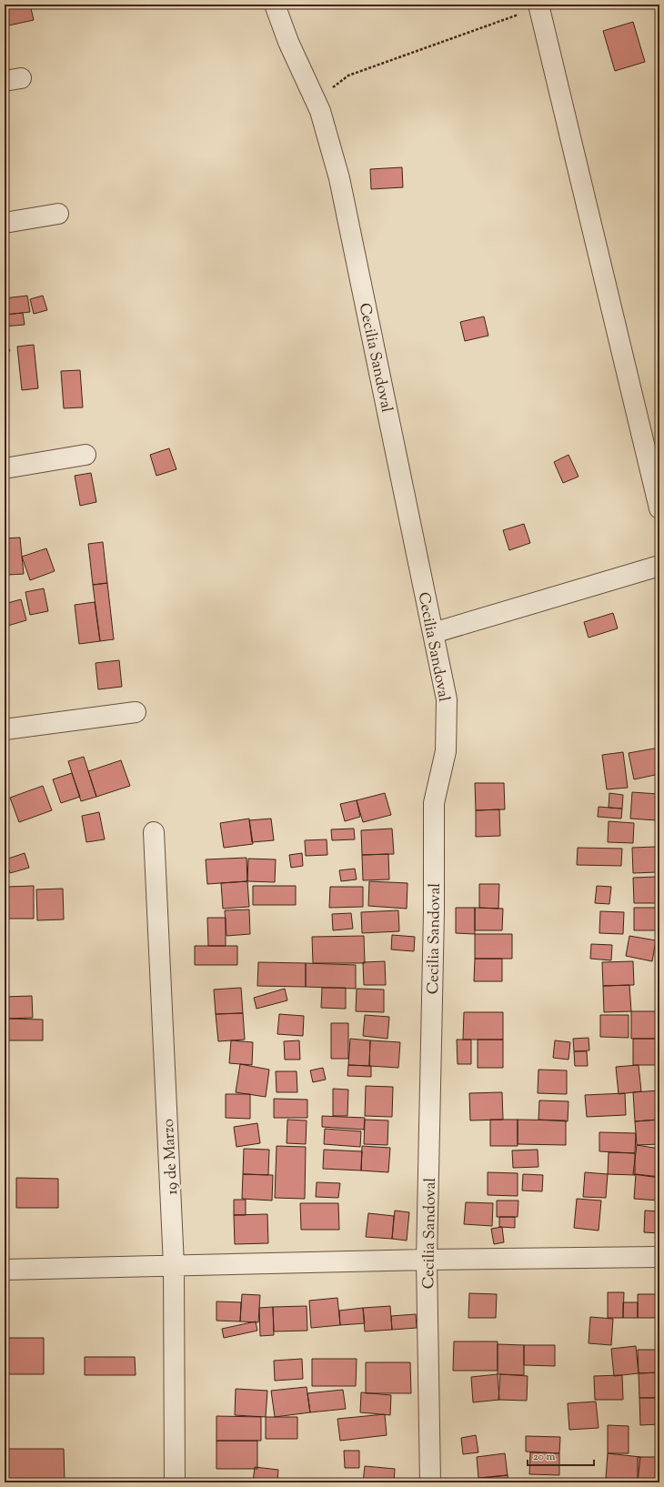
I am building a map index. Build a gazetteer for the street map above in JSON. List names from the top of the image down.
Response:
{
  "streets": {
    "street": ["Cecilia Sandoval", "19 de Marzo"]
  },
  "scale_bar": "20 m"
}
